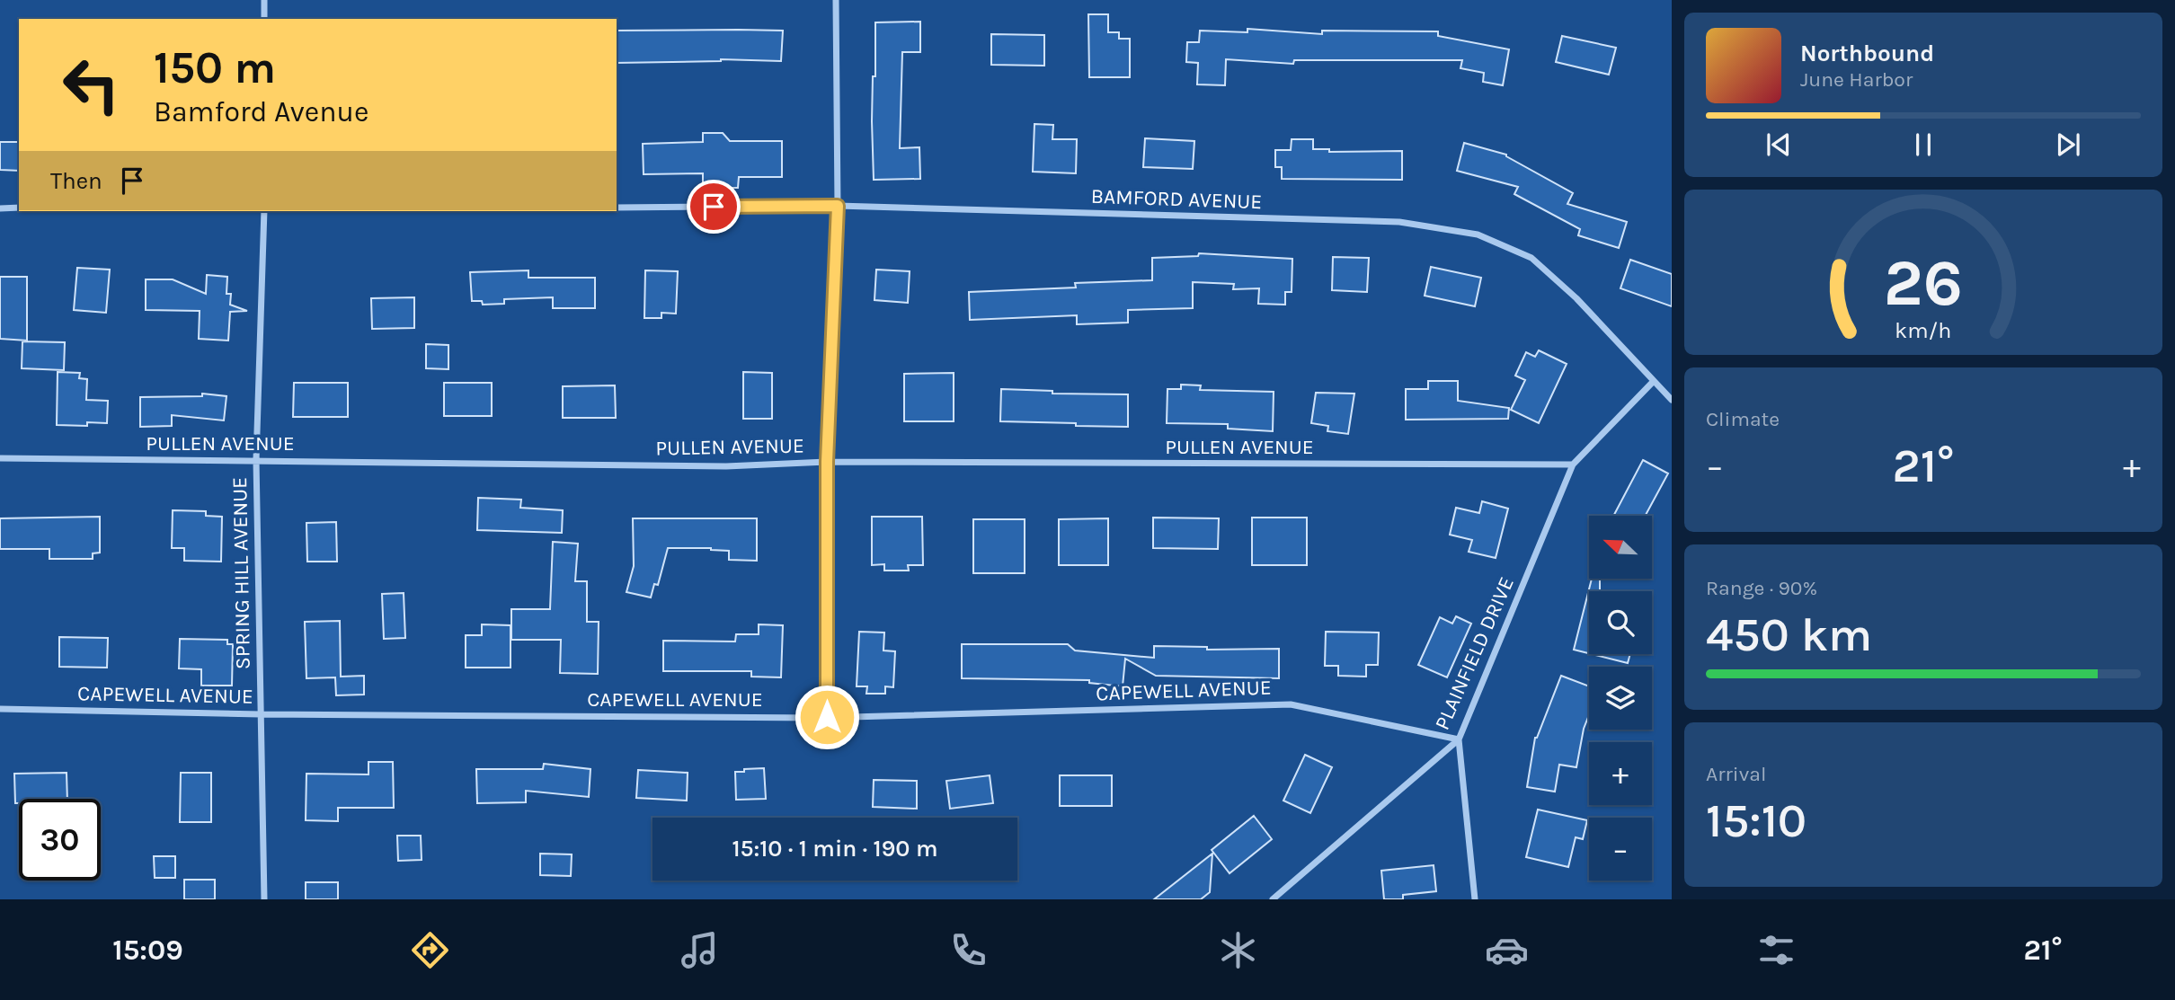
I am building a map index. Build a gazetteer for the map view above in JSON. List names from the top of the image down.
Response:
{
  "streets": {
    "street": [
      "BAMFORD AVENUE",
      "PULLEN AVENUE",
      "SPRING HILL AVENUE",
      "PLAINFIELD DRIVE",
      "CAPEWELL AVENUE"
    ]
  },
  "crossings": [
    ["BAMFORD AVENUE", "PLAINFIELD DRIVE"],
    ["PULLEN AVENUE", "SPRING HILL AVENUE"],
    ["PULLEN AVENUE", "PLAINFIELD DRIVE"],
    ["SPRING HILL AVENUE", "CAPEWELL AVENUE"],
    ["PLAINFIELD DRIVE", "CAPEWELL AVENUE"]
  ],
  "north": "top left",
  "page": {
    "turn": ["150 m", "Bamford Avenue"],
    "song": ["Northbound", "June Harbor"],
    "then": "Then",
    "tile": [
      "Climate",
      ["Range · 90%", "450 km"],
      ["Arrival", "15:10"]
    ],
    "heat": ["−", "21°", "+"],
    "map_buttons": ["+", "−"],
    "limit": "30",
    "trip": "15:10 · 1 min · 190 m",
    "tabs": ["15:09", "21°"],
    "gauge": ["26", "km/h"]
  }
}
